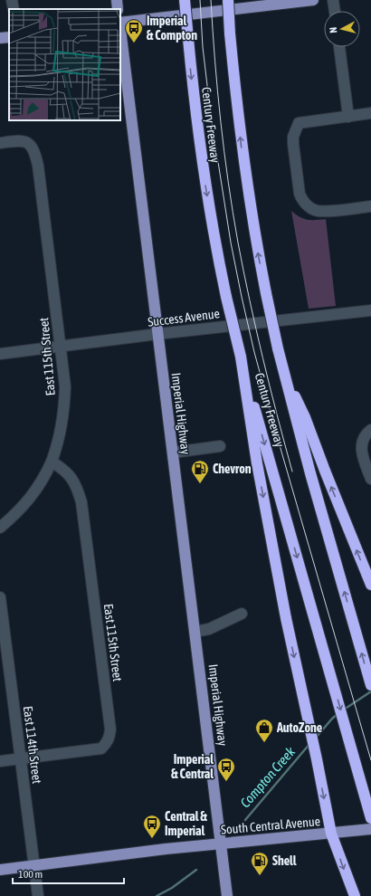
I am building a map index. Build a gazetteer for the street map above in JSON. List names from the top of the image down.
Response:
{
  "streets": {
    "highway": ["Century Freeway"],
    "main road": ["Imperial Highway", "South Central Avenue"],
    "street": ["Success Avenue", "East 115th Street", "East 114th Street"]
  },
  "crossings": [
    ["Success Avenue", "East 115th Street"],
    ["Success Avenue", "Imperial Highway"],
    ["East 115th Street", "East 114th Street"],
    ["Imperial Highway", "South Central Avenue"],
    ["East 114th Street", "South Central Avenue"]
  ],
  "water": ["Compton Creek"],
  "places": {
    "bus stop": ["Imperial & Compton", "Imperial & Central", "Central & Imperial"],
    "fuel station": ["Chevron", "Shell"],
    "shop": ["AutoZone"]
  },
  "scale_bar": "100 m",
  "north": "left"
}
